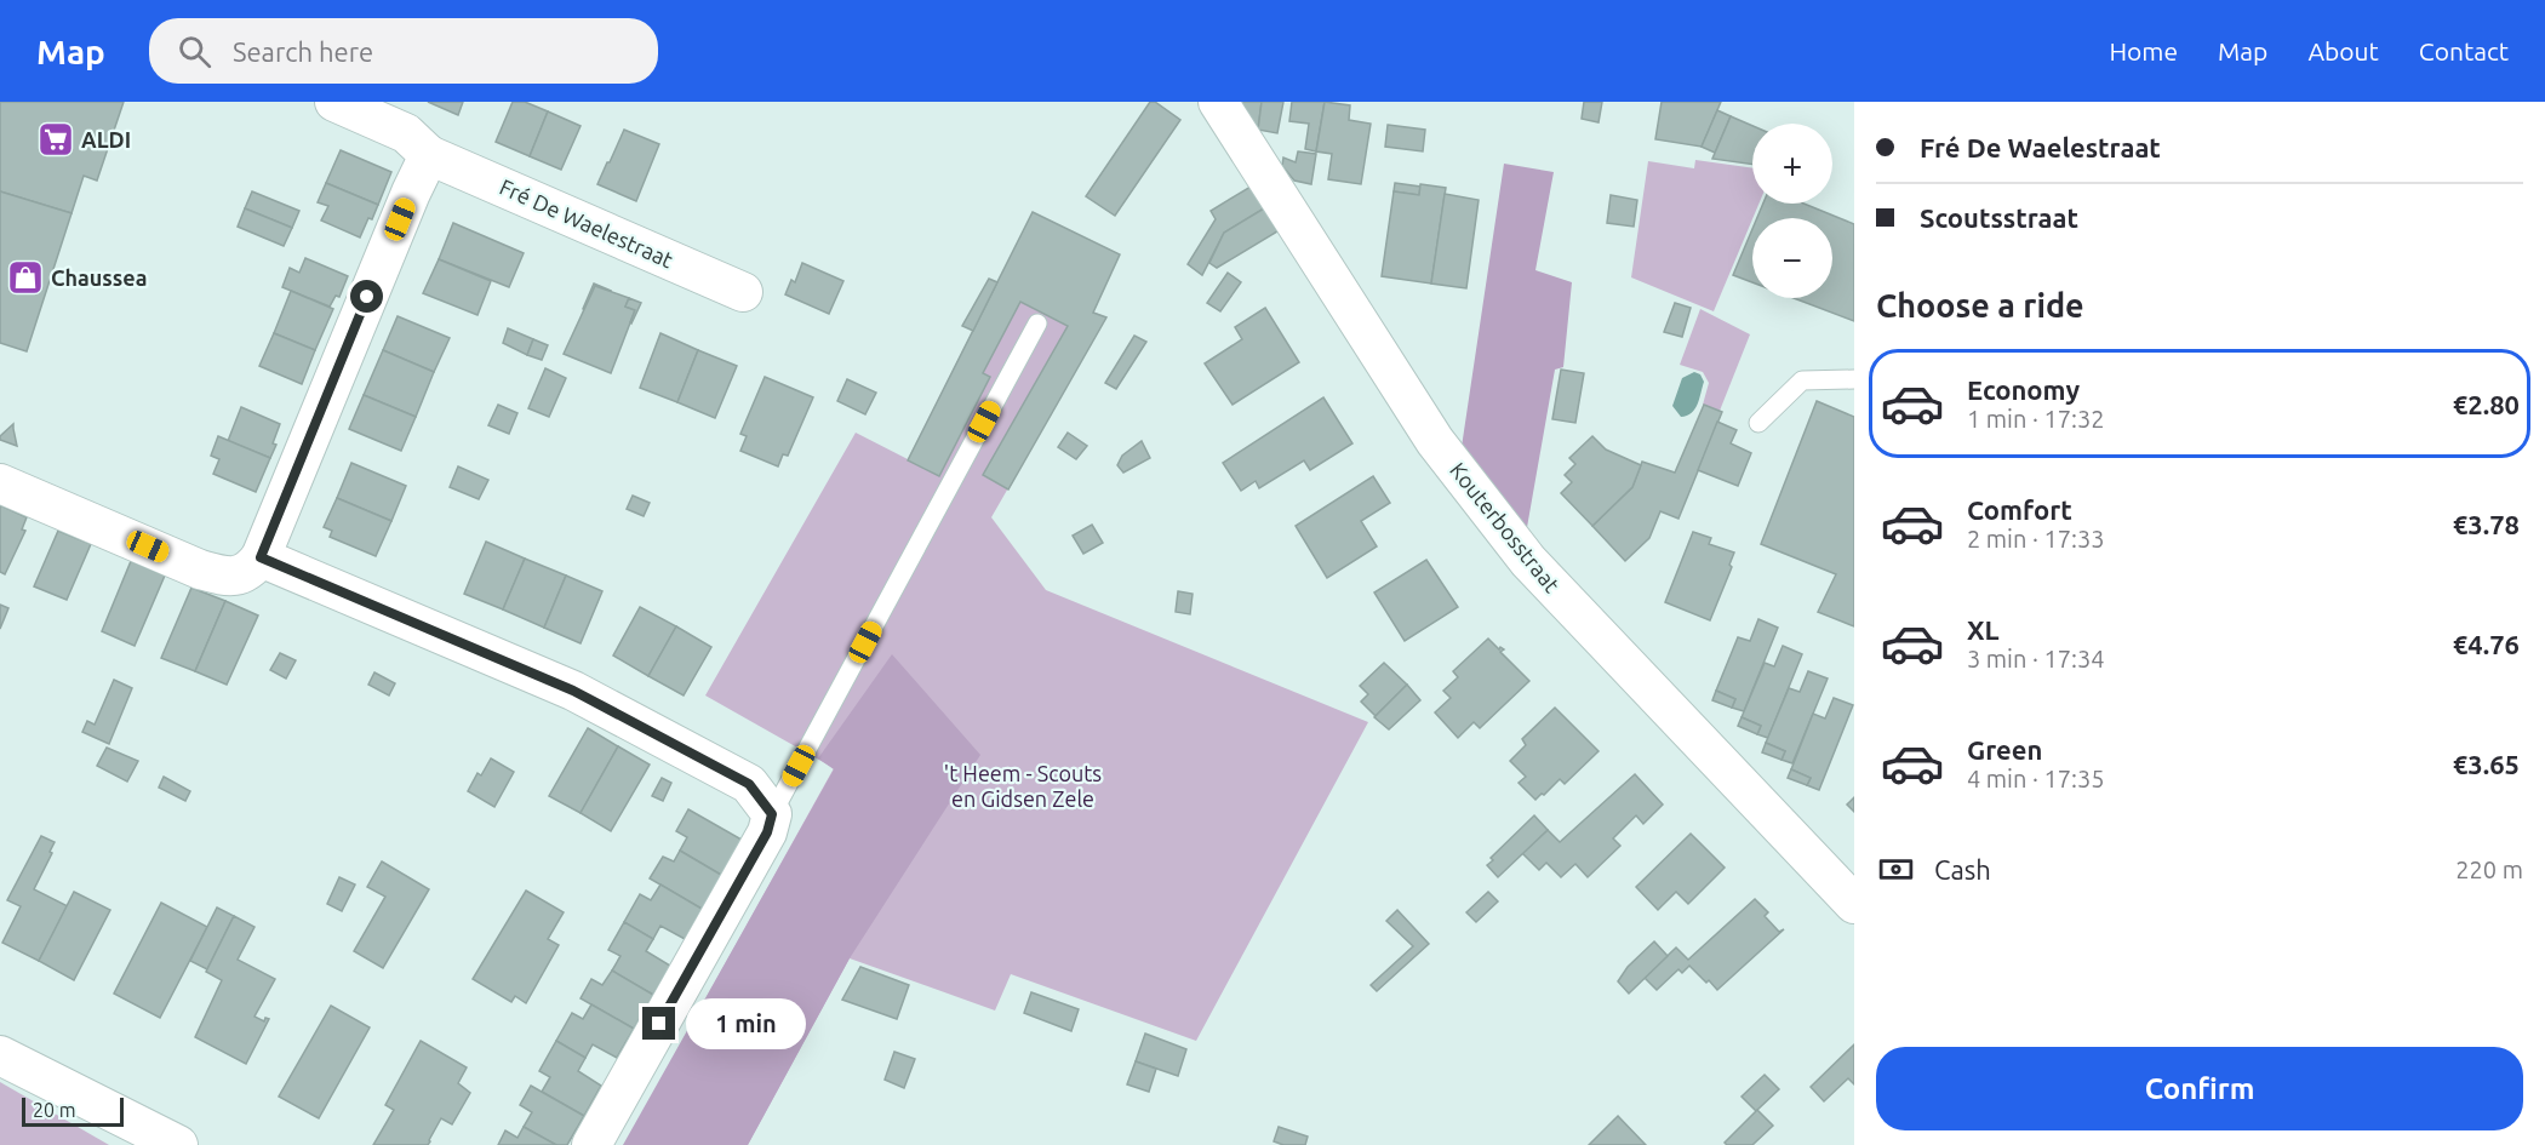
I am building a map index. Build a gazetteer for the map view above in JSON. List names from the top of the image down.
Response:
{
  "streets": {
    "street": ["Fré De Waelestraat", "Kouterbosstraat"]
  },
  "parks": ["'t Heem - Scouts en Gidsen Zele"],
  "places": {
    "supermarket": ["ALDI"],
    "shop": ["Chaussea"]
  },
  "scale_bar": "20 m",
  "page": {
    "header": "Map",
    "search": "Search here",
    "nav": [
      "Home",
      "Map",
      "About",
      "Contact"
    ],
    "banner": ["Fré De Waelestraat", "Scoutsstraat"],
    "map_buttons": ["+", "−"],
    "heading": "Choose a ride",
    "list": [
      {
        "name": "Economy",
        "note": "1 min · 17:32",
        "value": "€2.80"
      },
      {
        "name": "Comfort",
        "note": "2 min · 17:33",
        "value": "€3.78"
      },
      {
        "name": "XL",
        "note": "3 min · 17:34",
        "value": "€4.76"
      },
      {
        "name": "Green",
        "note": "4 min · 17:35",
        "value": "€3.65"
      }
    ],
    "pay": ["Cash", "220 m"],
    "bubble": "1 min",
    "buttons": "Confirm",
    "scale": "20 m"
  }
}
